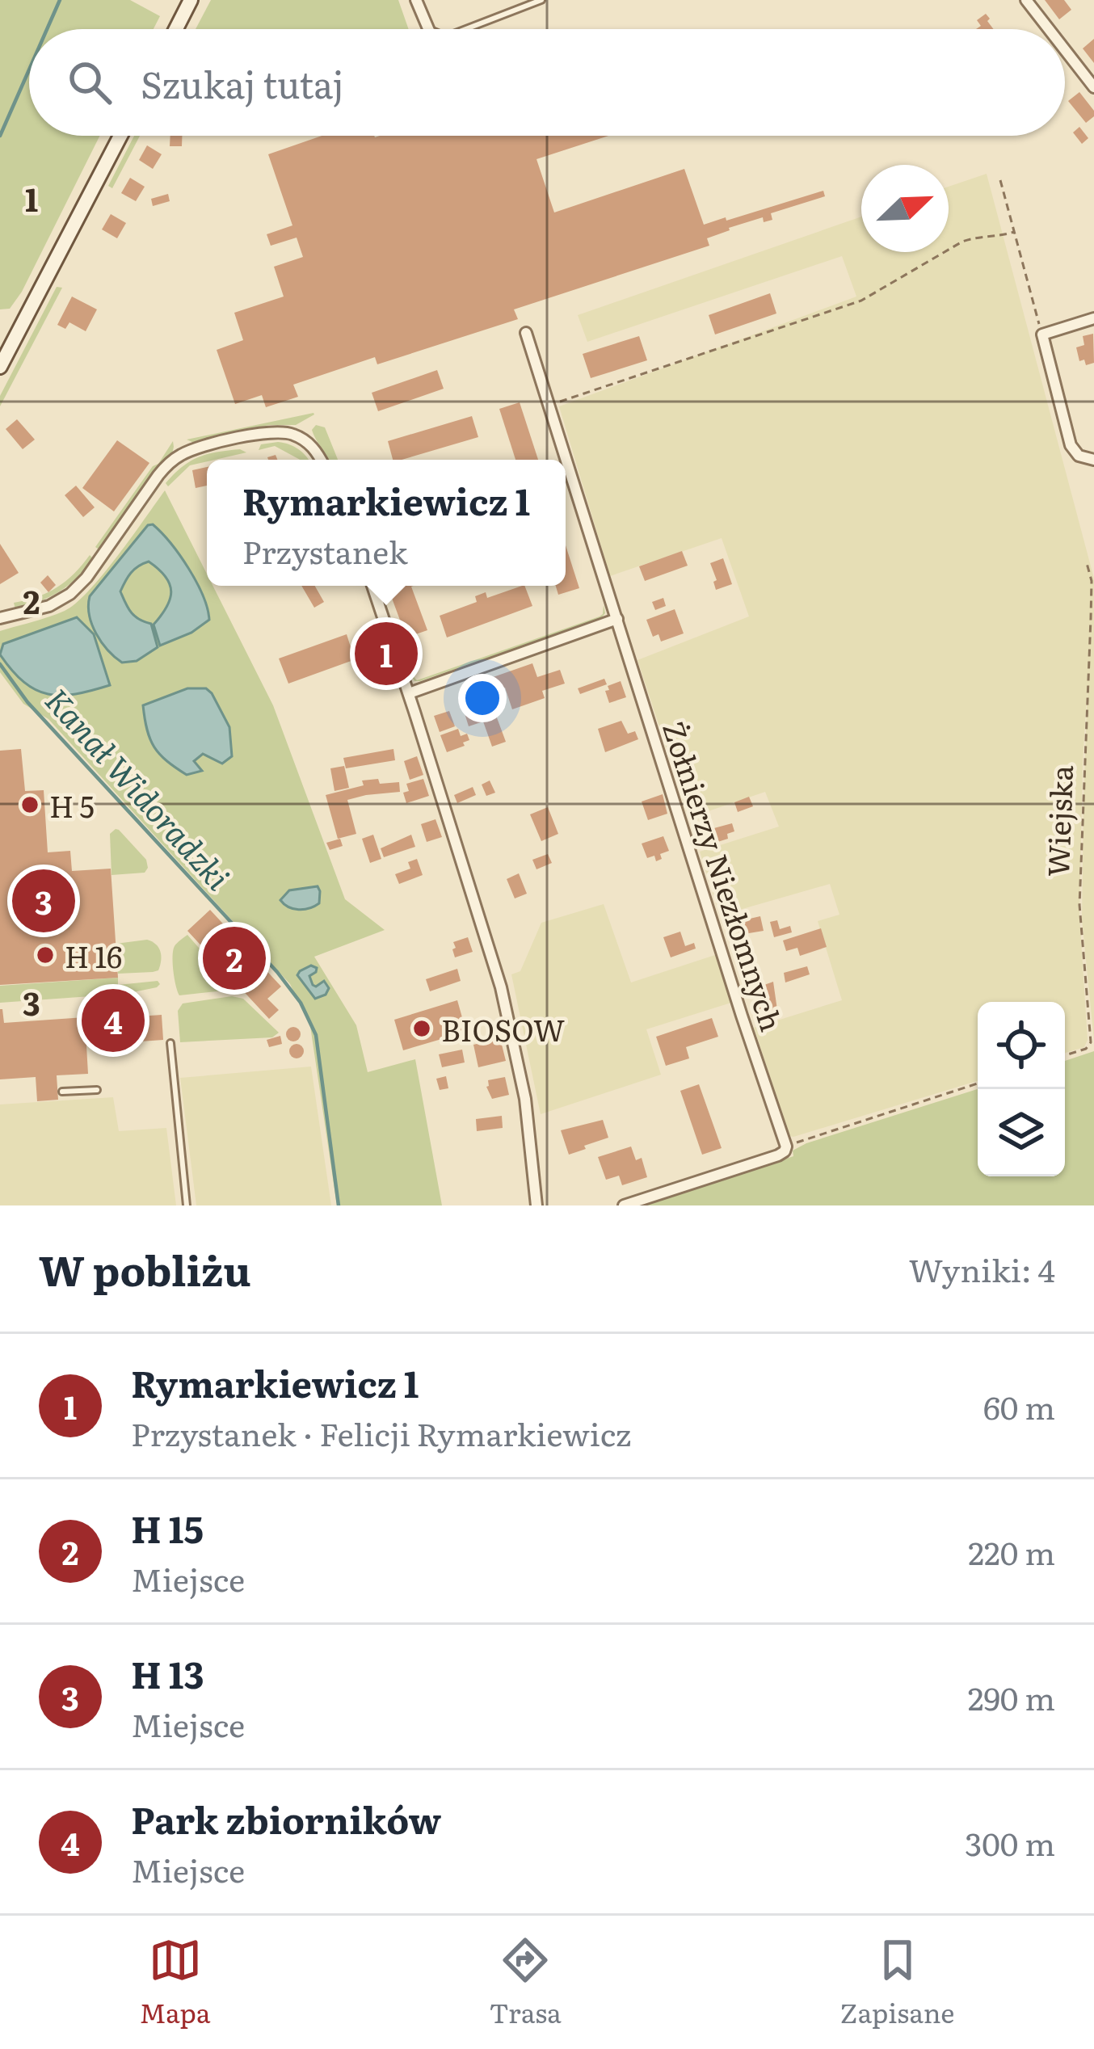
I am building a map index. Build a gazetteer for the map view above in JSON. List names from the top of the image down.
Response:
{
  "streets": {
    "street": ["Żołnierzy Niezłomnych"],
    "path": ["Wiejska"]
  },
  "water": ["Kanał Widoradzki"],
  "places": ["H 5", "H 16", "BIOSOW"],
  "north": "top right",
  "page": {
    "search": "Szukaj tutaj",
    "popup": ["Rymarkiewicz 1", "Przystanek"],
    "pins": [
      "1",
      "3",
      "2",
      "4"
    ],
    "heading": ["W pobliżu", "Wyniki: 4"],
    "list": [
      {
        "mark": "1",
        "name": "Rymarkiewicz 1",
        "note": "Przystanek · Felicji Rymarkiewicz",
        "value": "60 m"
      },
      {
        "mark": "2",
        "name": "H 15",
        "note": "Miejsce",
        "value": "220 m"
      },
      {
        "mark": "3",
        "name": "H 13",
        "note": "Miejsce",
        "value": "290 m"
      },
      {
        "mark": "4",
        "name": "Park zbiorników",
        "note": "Miejsce",
        "value": "300 m"
      }
    ],
    "nav": ["Mapa", "Trasa", "Zapisane"]
  },
  "grid": {
    "rows": ["1", "2", "3"]
  }
}
